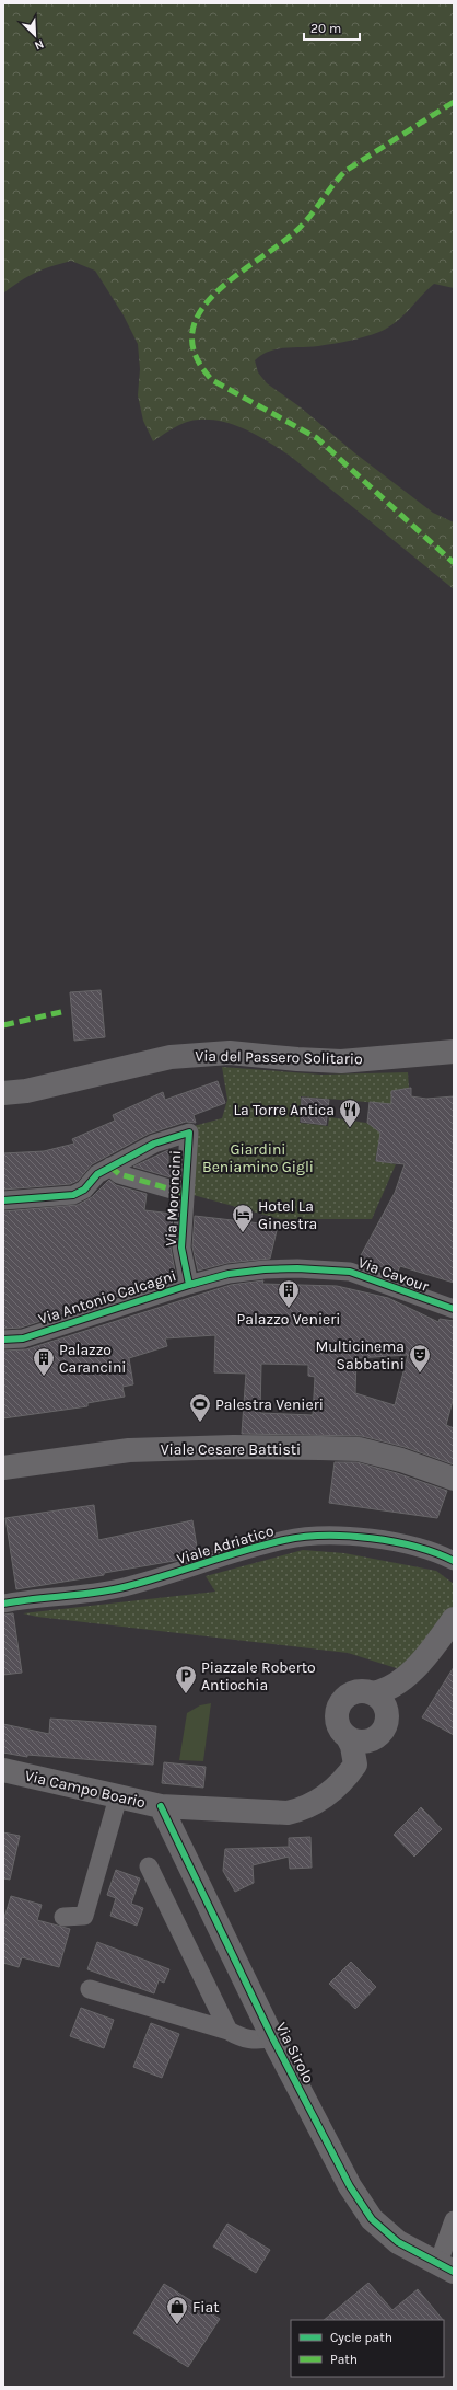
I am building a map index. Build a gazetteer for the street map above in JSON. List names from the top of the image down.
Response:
{
  "streets": {
    "street": [
      "Via del Passero Solitario",
      "Via Moroncini",
      "Via Cavour",
      "Via Antonio Calcagni",
      "Viale Cesare Battisti",
      "Viale Adriatico",
      "Via Campo Boario",
      "Via Sirolo"
    ]
  },
  "crossings": [
    ["Via Moroncini", "Via Antonio Calcagni"],
    ["Via Cavour", "Via Antonio Calcagni"],
    ["Via Campo Boario", "Via Sirolo"]
  ],
  "parks": ["Giardini Beniamino Gigli"],
  "places": {
    "restaurant": ["La Torre Antica"],
    "hotel": ["Hotel La Ginestra"],
    "building": ["Palazzo Venieri", "Palazzo Carancini"],
    "theatre": ["Multicinema Sabbatini"],
    "sports": ["Palestra Venieri"],
    "parking": ["Piazzale Roberto Antiochia"],
    "shop": ["Fiat"]
  },
  "legend": ["Cycle path", "Path"],
  "scale_bar": "20 m",
  "north": "bottom right"
}
